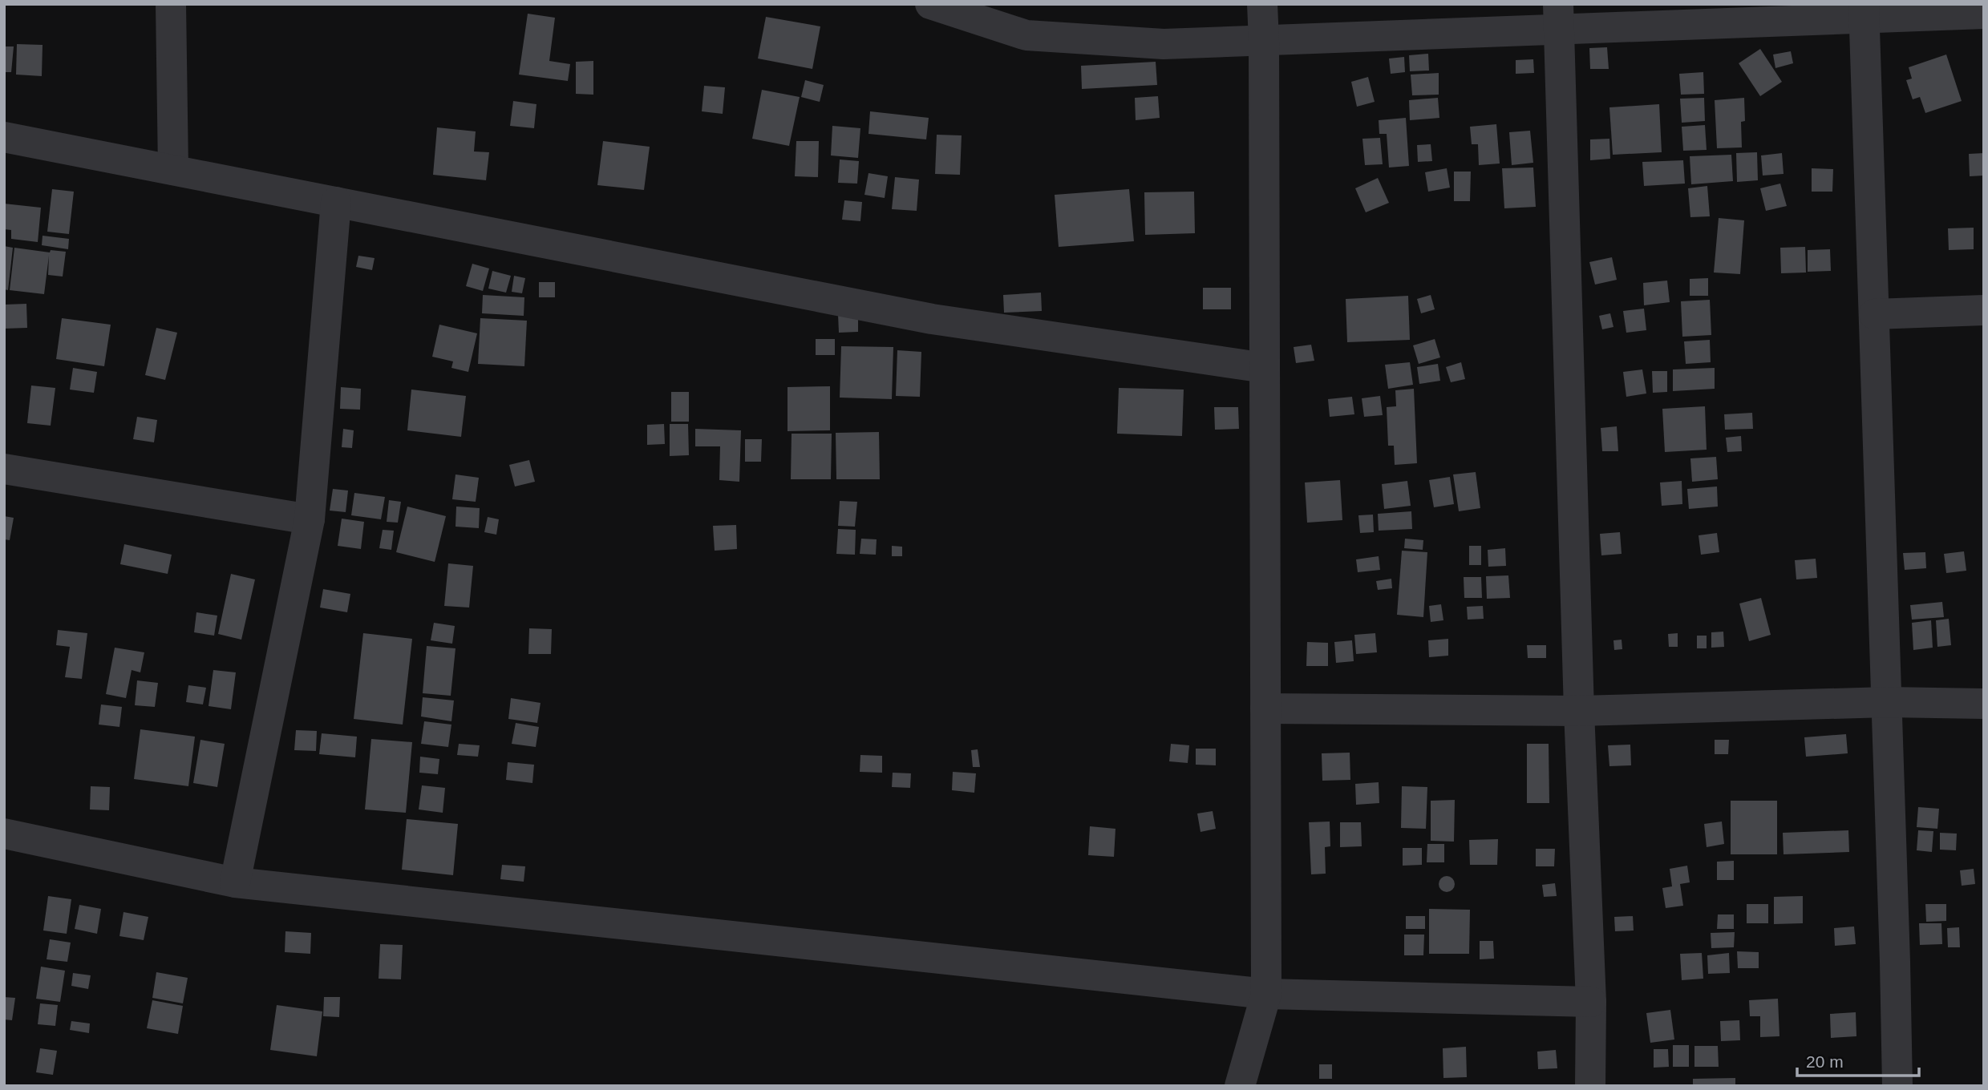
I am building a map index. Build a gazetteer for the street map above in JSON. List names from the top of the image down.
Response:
{
  "scale_bar": "20 m"
}
